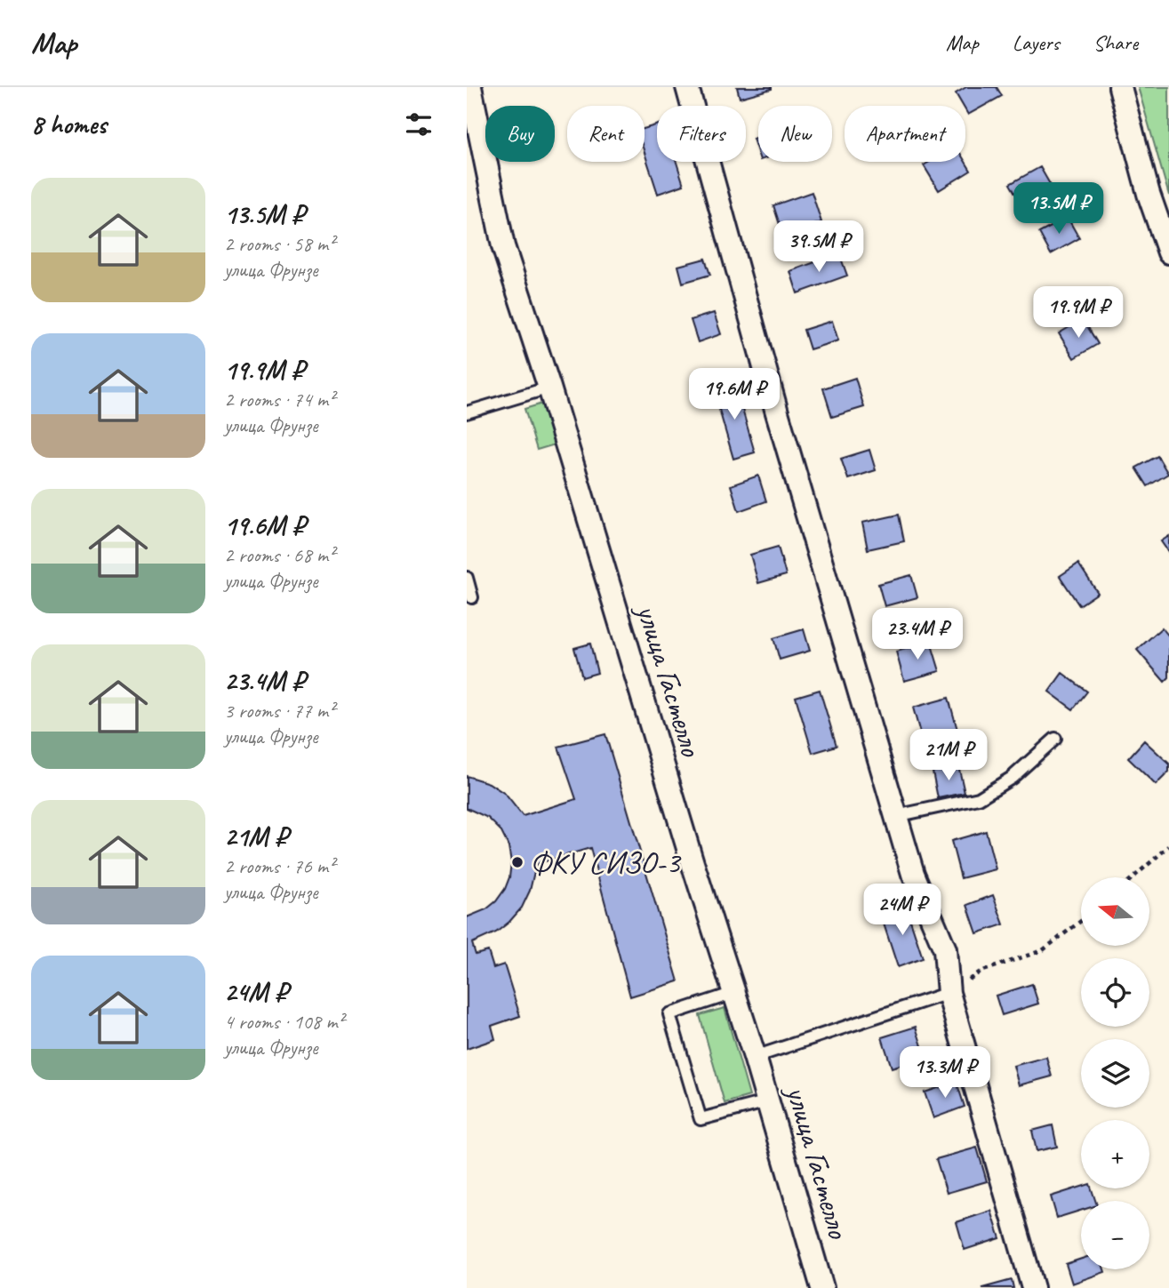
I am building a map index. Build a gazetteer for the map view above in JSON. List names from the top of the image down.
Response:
{
  "streets": {
    "street": ["улица Гастелло"]
  },
  "places": ["ФКУ СИЗО-3"],
  "north": "left",
  "page": {
    "header": "Map",
    "nav": ["Map", "Layers", "Share"],
    "heading": "8 homes",
    "chip": [
      "Buy",
      "Rent",
      "Filters",
      "New",
      "Apartment"
    ],
    "list": [
      {
        "name": "13.5M ₽",
        "note": "2 rooms · 58 m² · улица Фрунзе"
      },
      {
        "name": "19.9M ₽",
        "note": "2 rooms · 74 m² · улица Фрунзе"
      },
      {
        "name": "19.6M ₽",
        "note": "2 rooms · 68 m² · улица Фрунзе"
      },
      {
        "name": "23.4M ₽",
        "note": "3 rooms · 77 m² · улица Фрунзе"
      },
      {
        "name": "21M ₽",
        "note": "2 rooms · 76 m² · улица Фрунзе"
      },
      {
        "name": "24M ₽",
        "note": "4 rooms · 108 m² · улица Фрунзе"
      }
    ],
    "price": [
      "13.5M ₽",
      "39.5M ₽",
      "19.9M ₽",
      "19.6M ₽",
      "23.4M ₽",
      "21M ₽",
      "24M ₽",
      "13.3M ₽"
    ],
    "map_buttons": ["+", "−"]
  }
}
